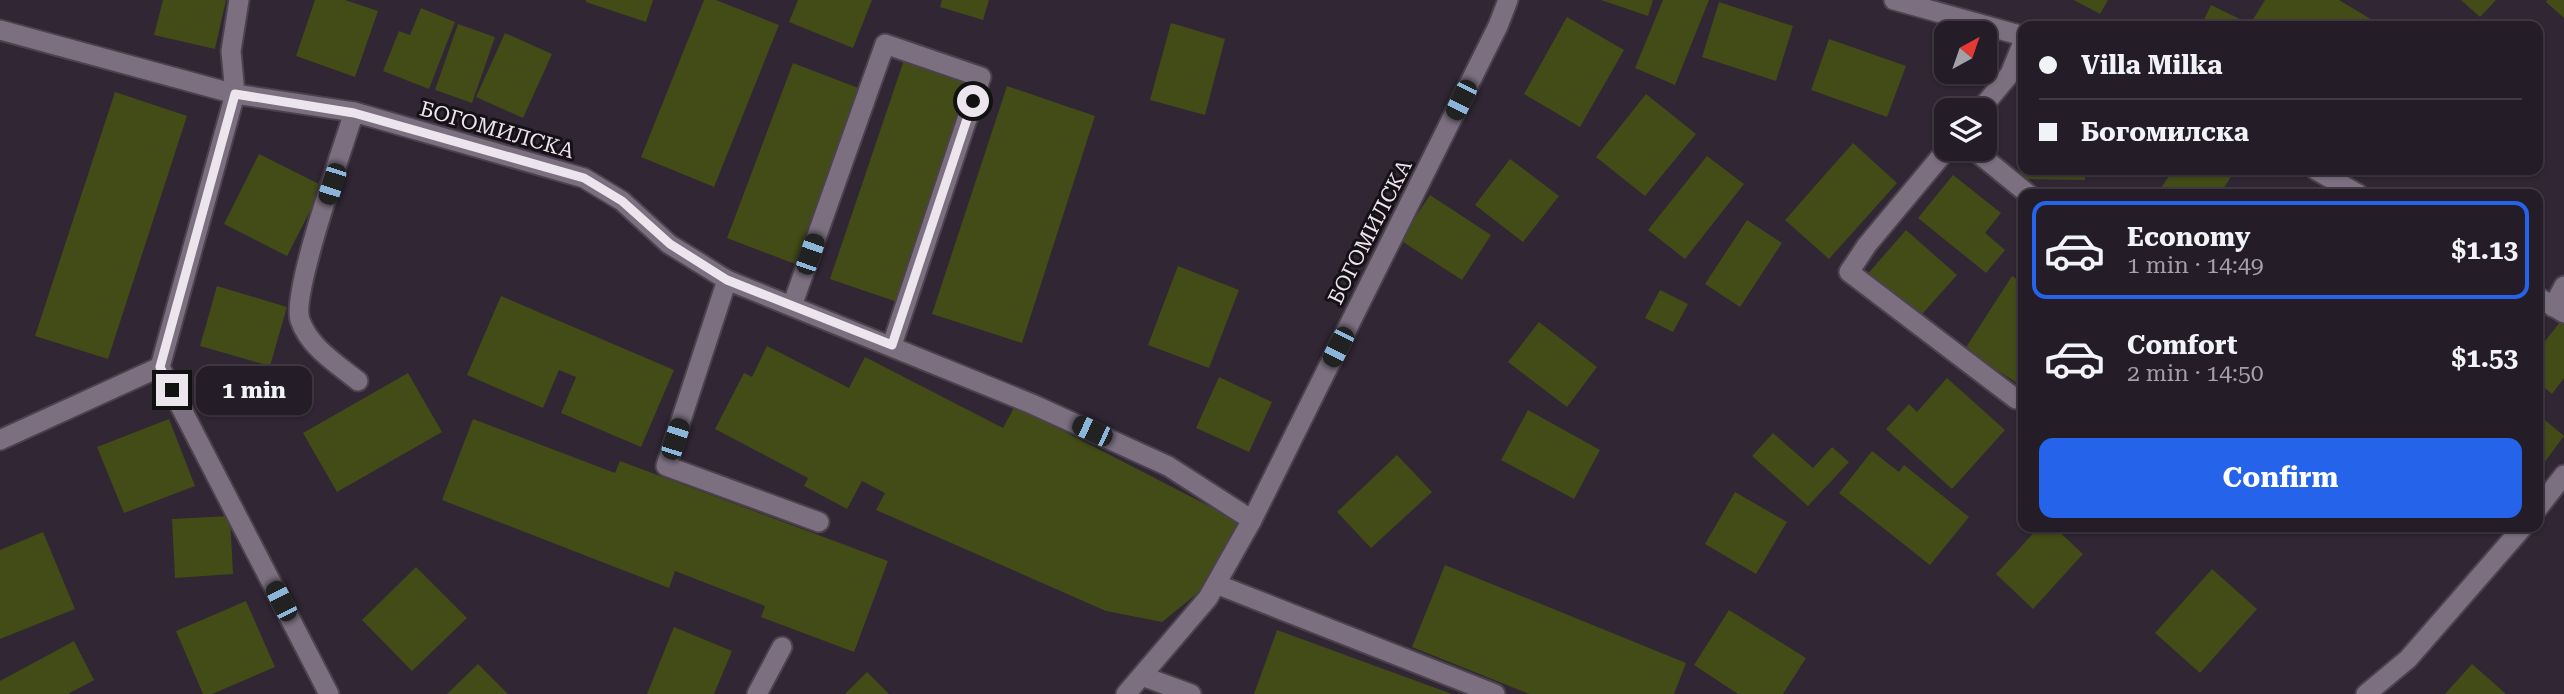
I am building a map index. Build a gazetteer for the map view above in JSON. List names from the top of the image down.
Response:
{
  "streets": {
    "street": ["БОГОМИЛСКА"]
  },
  "north": "top right",
  "page": {
    "banner": ["Villa Milka", "Богомилска"],
    "list": [
      {
        "name": "Economy",
        "note": "1 min · 14:49",
        "value": "$1.13"
      },
      {
        "name": "Comfort",
        "note": "2 min · 14:50",
        "value": "$1.53"
      }
    ],
    "bubble": "1 min",
    "buttons": "Confirm"
  }
}
